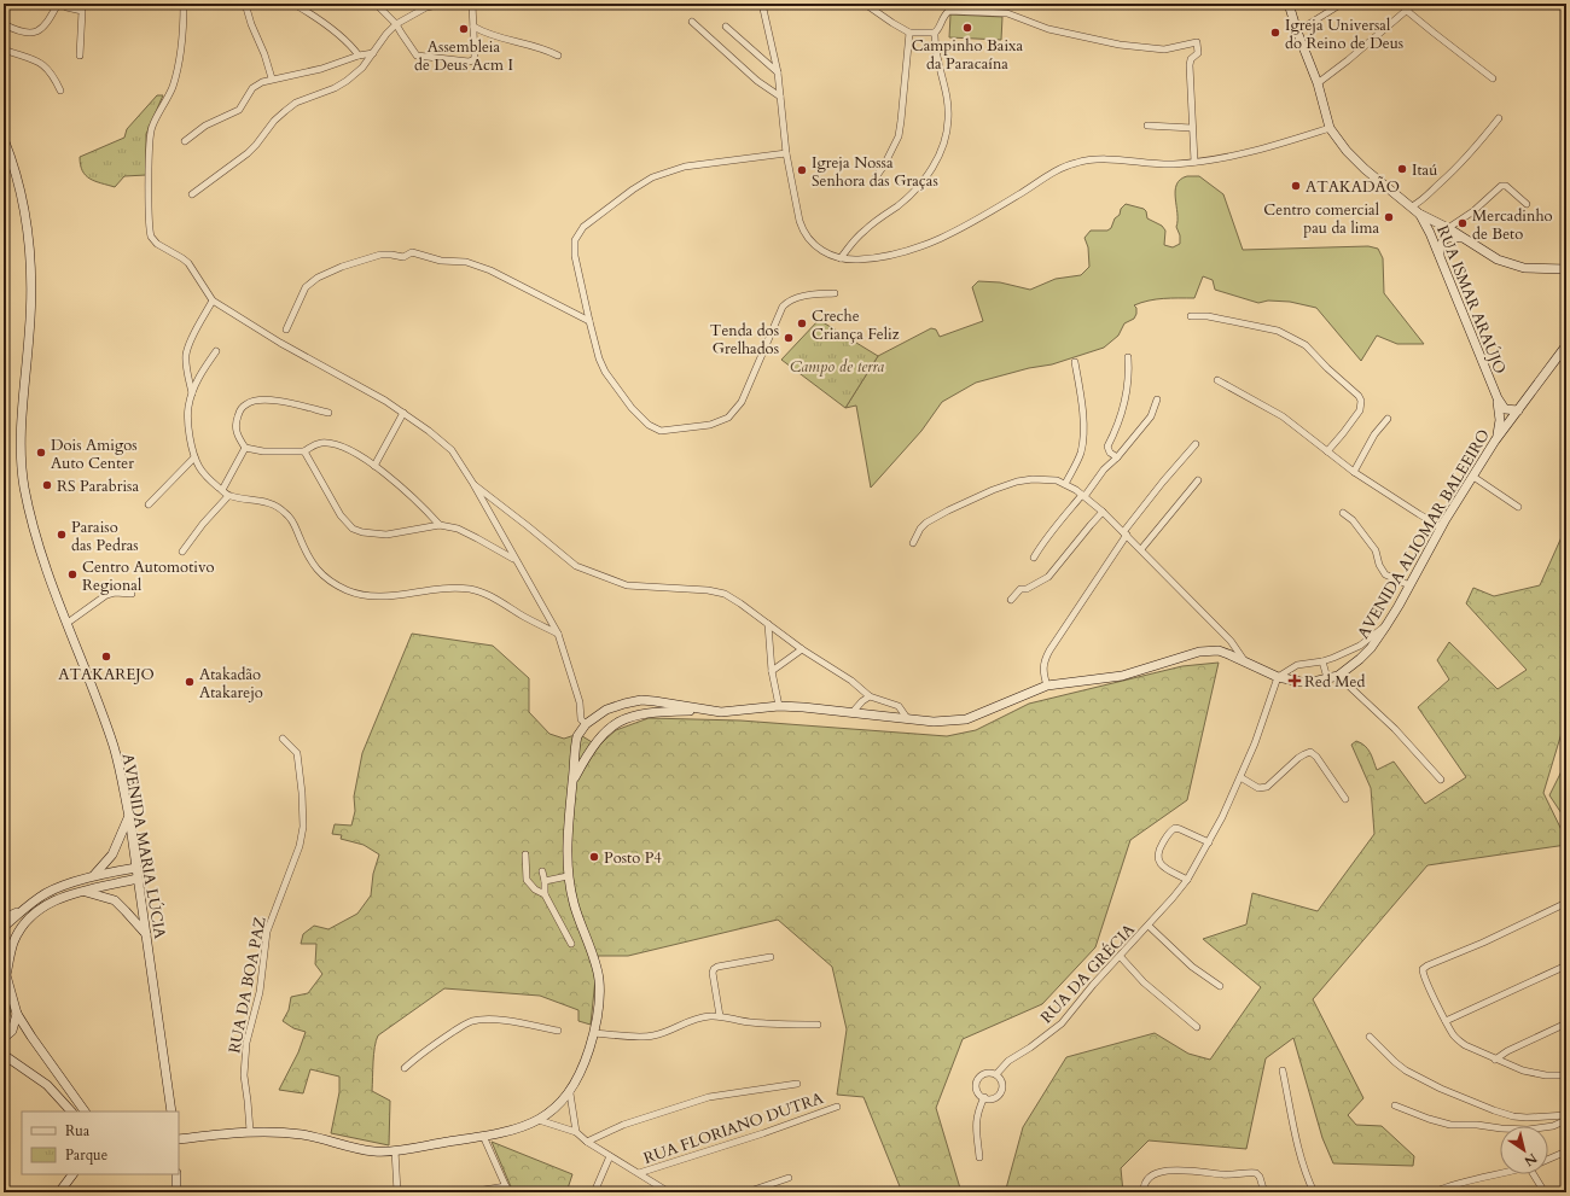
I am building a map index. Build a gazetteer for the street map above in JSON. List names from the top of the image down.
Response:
{
  "streets": {
    "main road": ["RUA ISMAR ARAÚJO", "AVENIDA ALIOMAR BALEEIRO", "AVENIDA MARIA LÚCIA"],
    "street": ["RUA DA GRÉCIA", "RUA DA BOA PAZ", "RUA FLORIANO DUTRA"]
  },
  "crossings": [
    ["RUA ISMAR ARAÚJO", "AVENIDA ALIOMAR BALEEIRO"],
    ["AVENIDA ALIOMAR BALEEIRO", "RUA DA GRÉCIA"],
    ["AVENIDA ALIOMAR BALEEIRO", "RUA DA BOA PAZ"]
  ],
  "parks": ["Campo de terra"],
  "places": {
    "other": [
      "Campinho Baixa da Paracaína",
      "Assembleia de Deus Acm I",
      "Igreja Universal do Reino de Deus",
      "Itaú",
      "Igreja Nossa Senhora das Graças",
      "ATAKADÃO",
      "Centro comercial pau da lima",
      "Mercadinho de Beto",
      "Creche Criança Feliz",
      "Tenda dos Grelhados",
      "Dois Amigos Auto Center",
      "RS Parabrisa",
      "Paraiso das Pedras",
      "Centro Automotivo Regional",
      "ATAKAREJO",
      "Atakadão Atakarejo",
      "Posto P4"
    ],
    "health": ["Red Med"]
  },
  "legend": ["Rua", "Parque"],
  "north": "bottom right"
}
